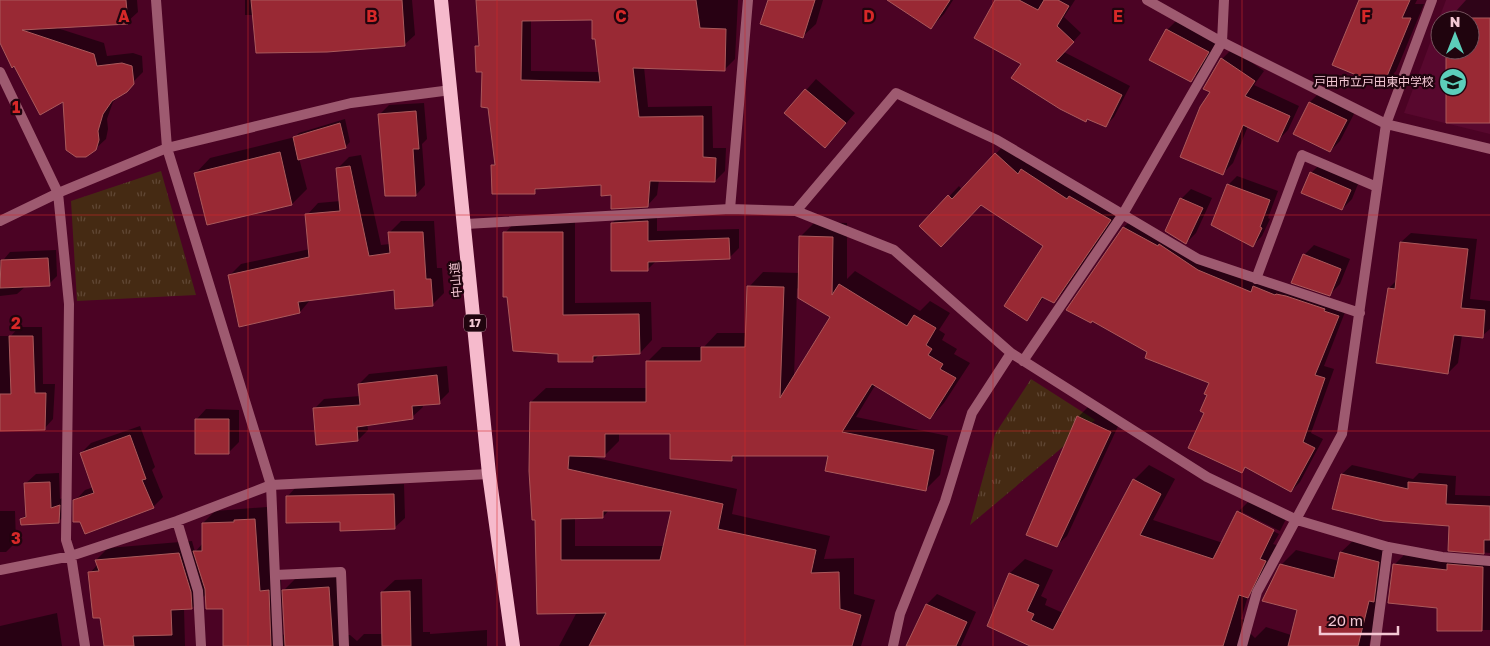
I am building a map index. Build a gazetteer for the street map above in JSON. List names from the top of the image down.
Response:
{
  "streets": {
    "highway": ["中山道", "17"]
  },
  "places": {
    "school or university": ["戸田市立戸田東中学校"]
  },
  "scale_bar": "20 m",
  "north": "top",
  "grid": {
    "columns": [
      "A",
      "B",
      "C",
      "D",
      "E",
      "F"
    ],
    "rows": ["1", "2", "3"]
  }
}
